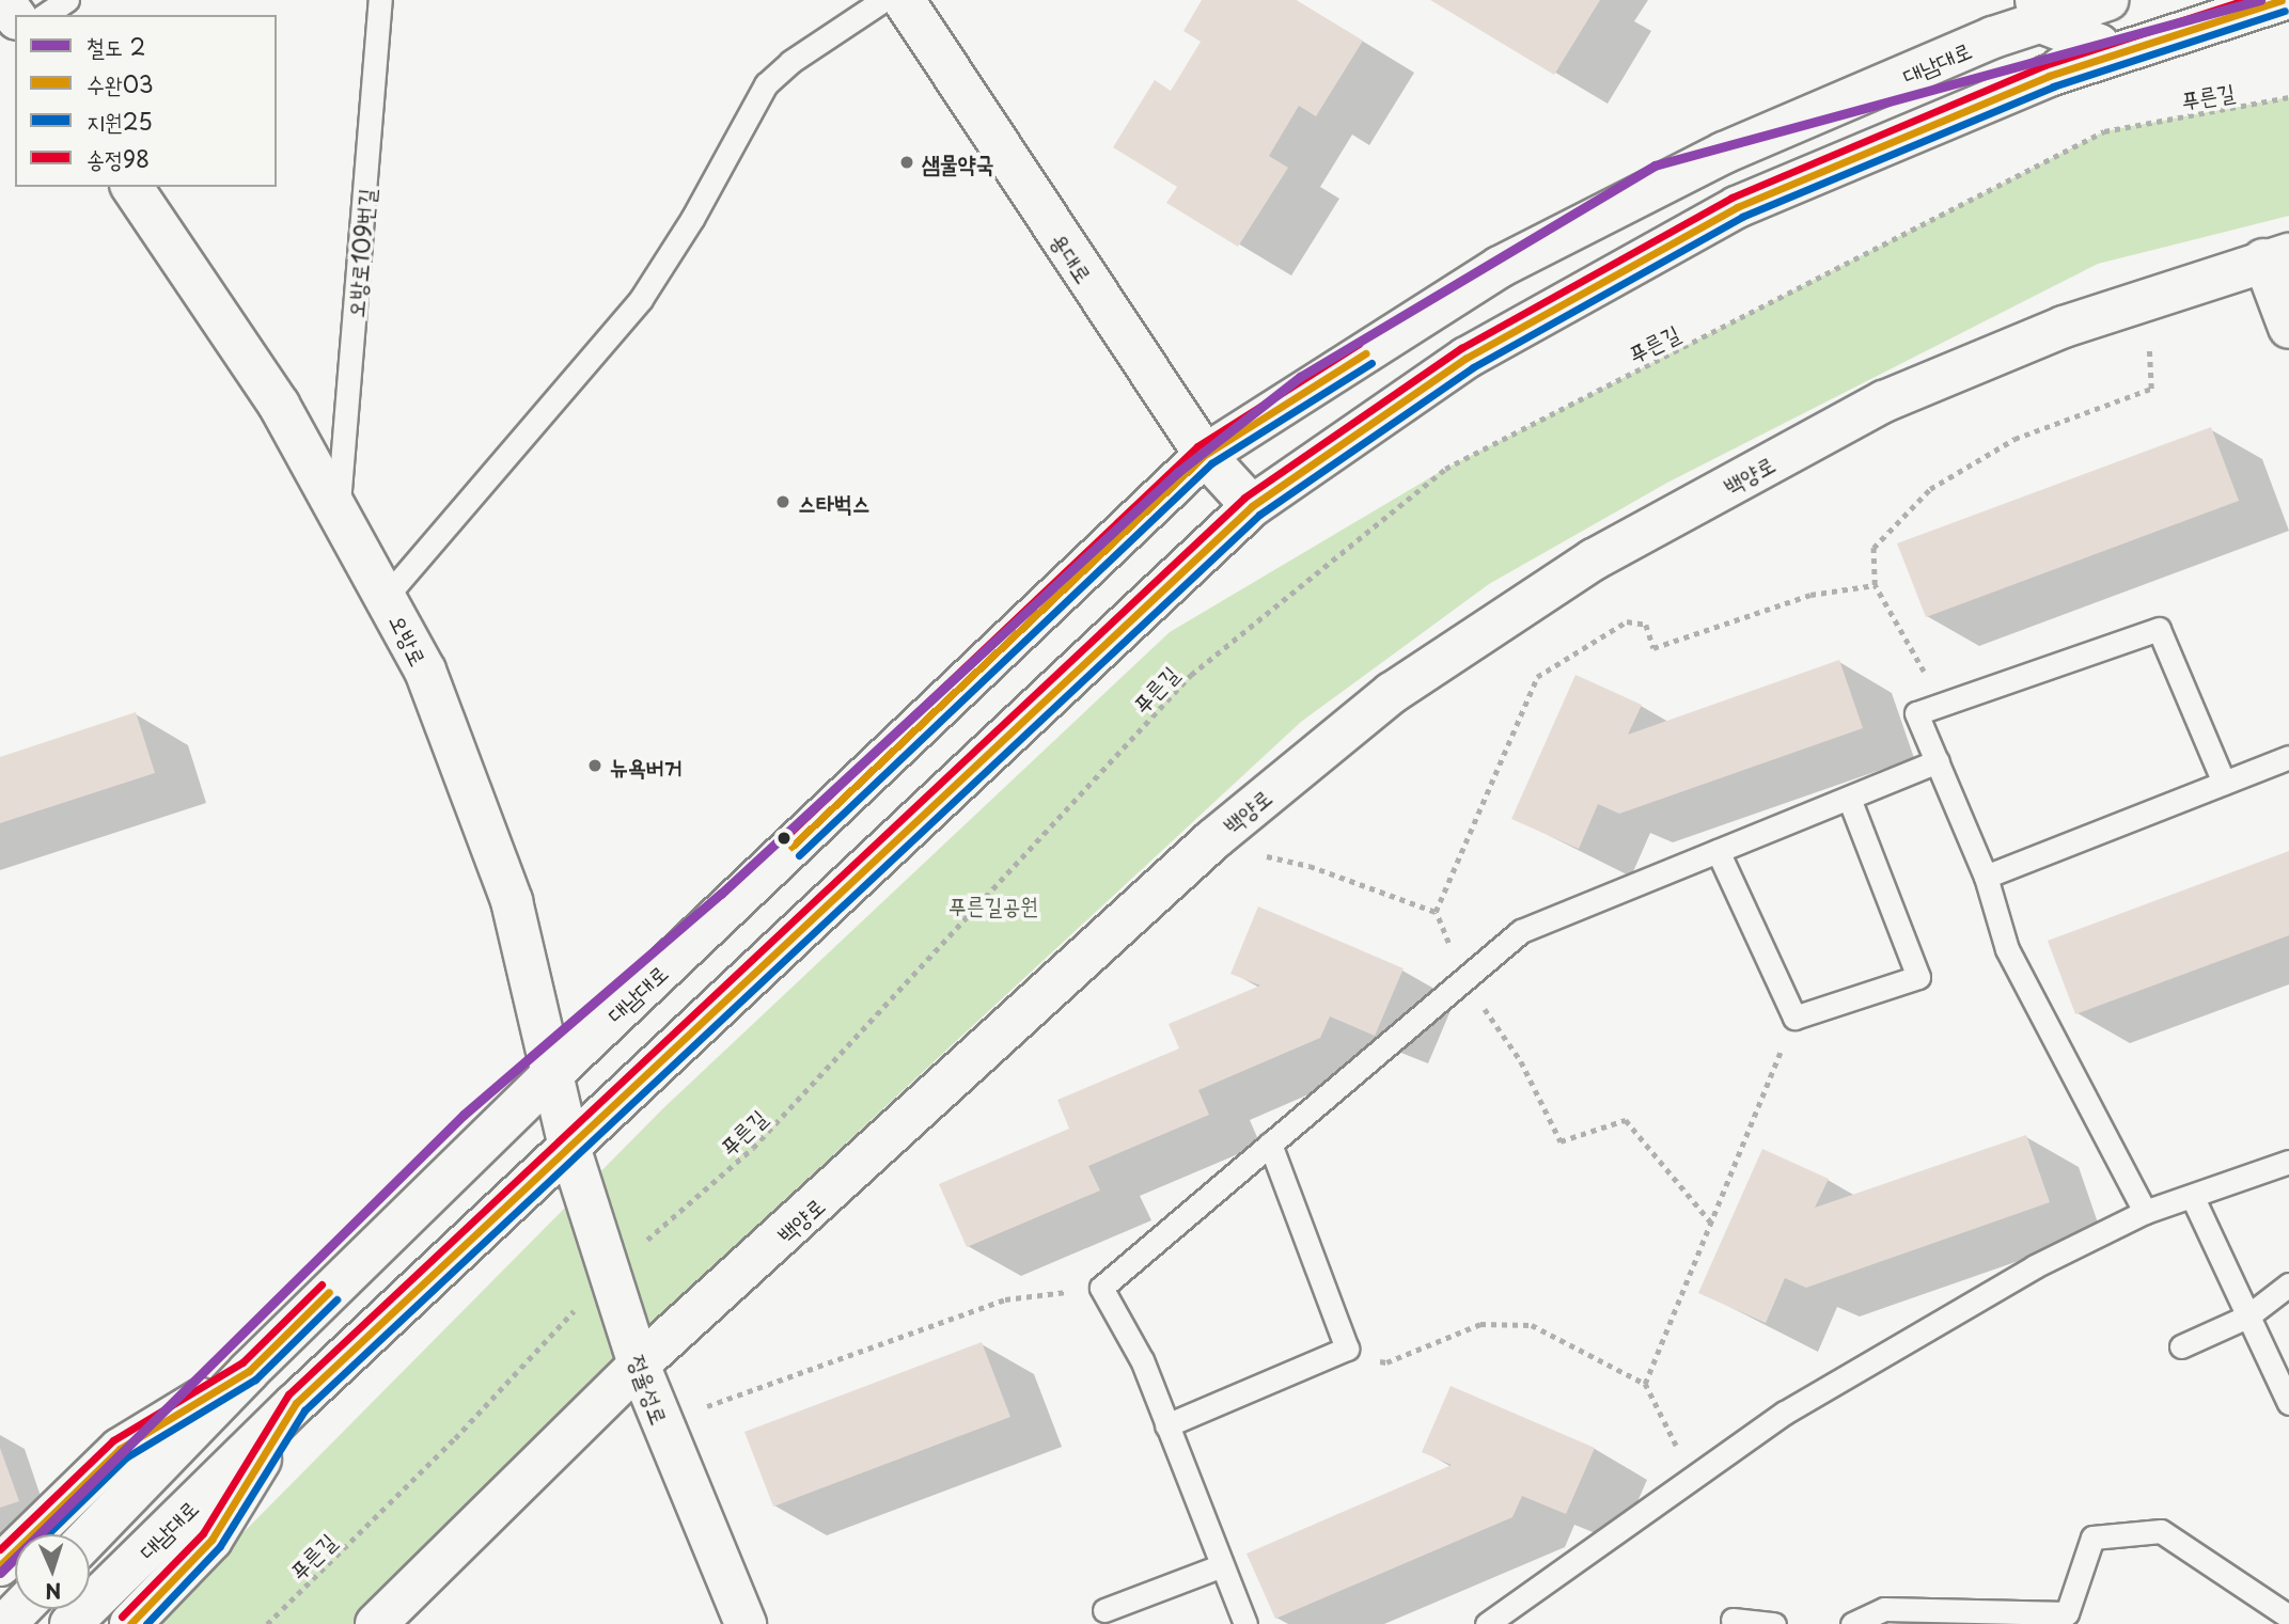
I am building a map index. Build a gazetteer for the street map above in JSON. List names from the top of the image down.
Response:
{
  "streets": {
    "main road": [
      "대남대로",
      "용대로",
      "백양로",
      "오방로",
      "정율성로"
    ],
    "lane": ["오방로109번길"],
    "path": ["푸른길"]
  },
  "crossings": [
    ["대남대로", "용대로"],
    ["대남대로", "오방로"],
    ["대남대로", "정율성로"],
    ["푸른길", "정율성로"],
    ["오방로109번길", "오방로"],
    ["백양로", "정율성로"],
    ["오방로", "정율성로"]
  ],
  "parks": ["푸른길공원"],
  "places": ["샘물약국", "스타벅스", "뉴욕버거"],
  "lines": [
    "rail line 2",
    "transit line 수완03",
    "transit line 송정98",
    "transit line 지원25"
  ],
  "legend": [
    "철도 2",
    "수완03",
    "지원25",
    "송정98"
  ],
  "north": "bottom"
}
